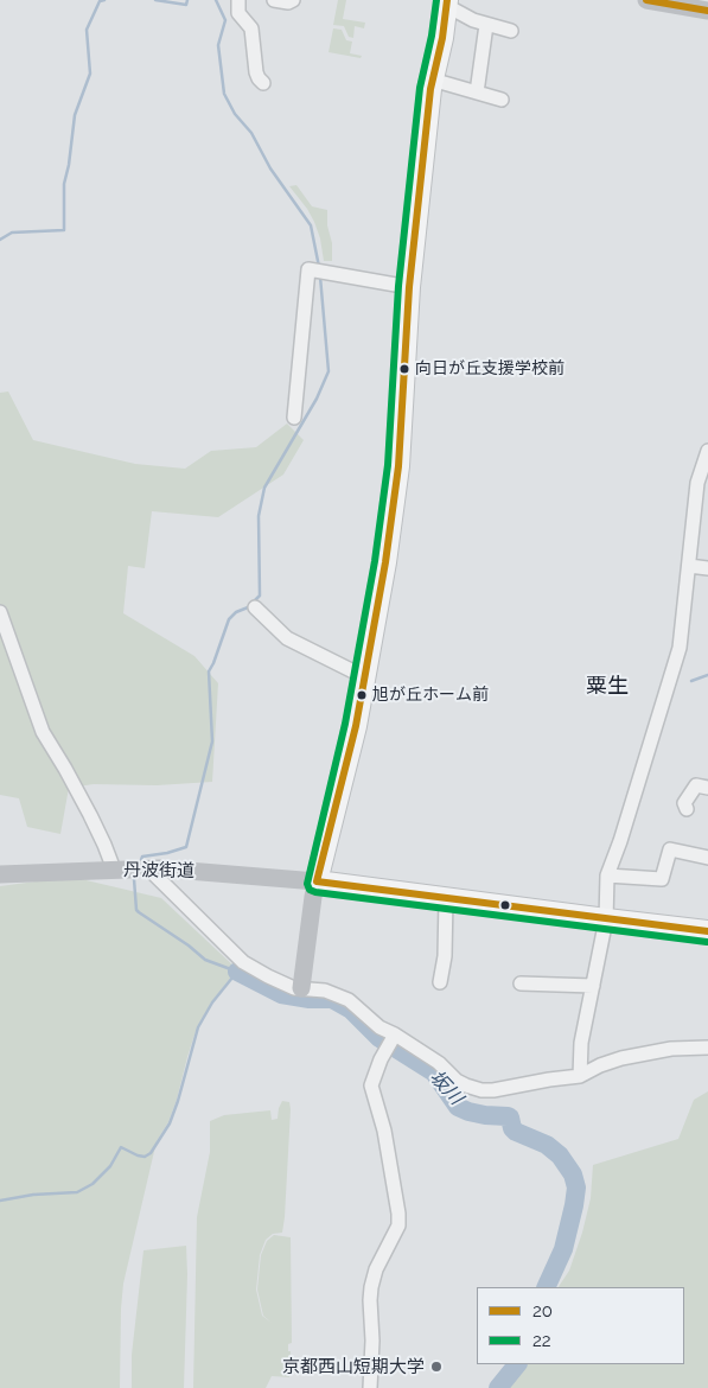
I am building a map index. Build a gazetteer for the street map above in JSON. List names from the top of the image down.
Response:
{
  "streets": {
    "street": ["丹波街道"]
  },
  "districts": ["粟生"],
  "water": ["坂川"],
  "places": ["向日が丘支援学校前", "旭が丘ホーム前", "京都西山短期大学"],
  "lines": ["transit line 20", "transit line 22"],
  "legend": ["20", "22"]
}
